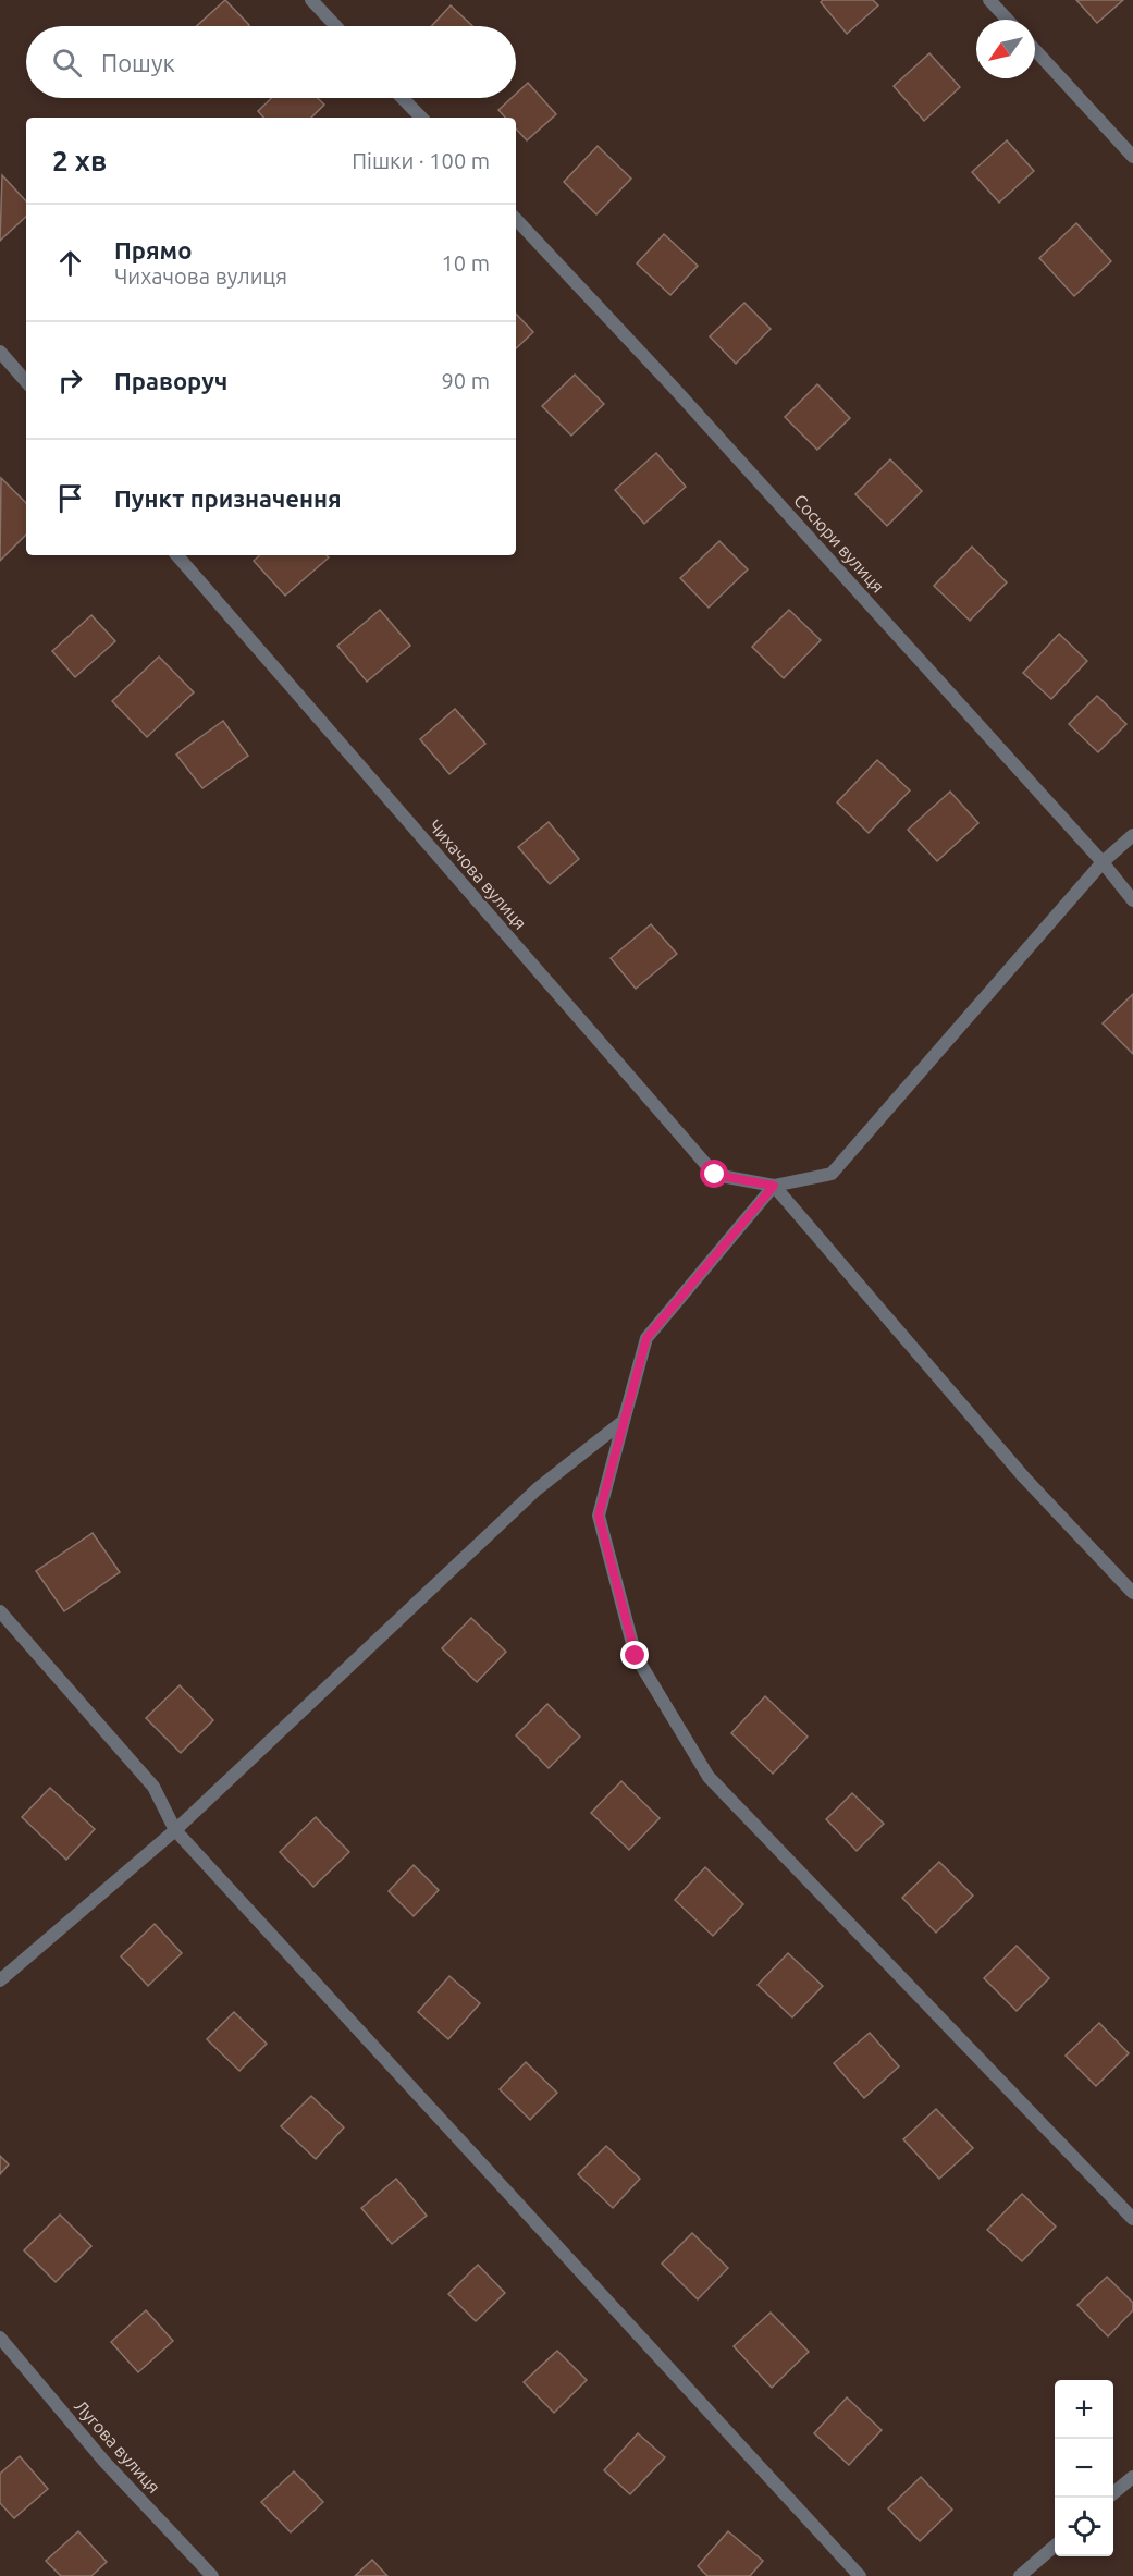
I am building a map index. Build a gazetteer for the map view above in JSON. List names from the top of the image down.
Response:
{
  "streets": {
    "street": ["Сосюри вулиця", "Чихачова вулиця", "Лугова вулиця"]
  },
  "north": "bottom left",
  "page": {
    "search": "Пошук",
    "heading": ["2 хв", "Пішки · 100 m"],
    "list": [
      ["Прямо", "Чихачова вулиця", "10 m"],
      ["Праворуч", "90 m"],
      "Пункт призначення"
    ],
    "map_buttons": ["+", "−"]
  }
}
